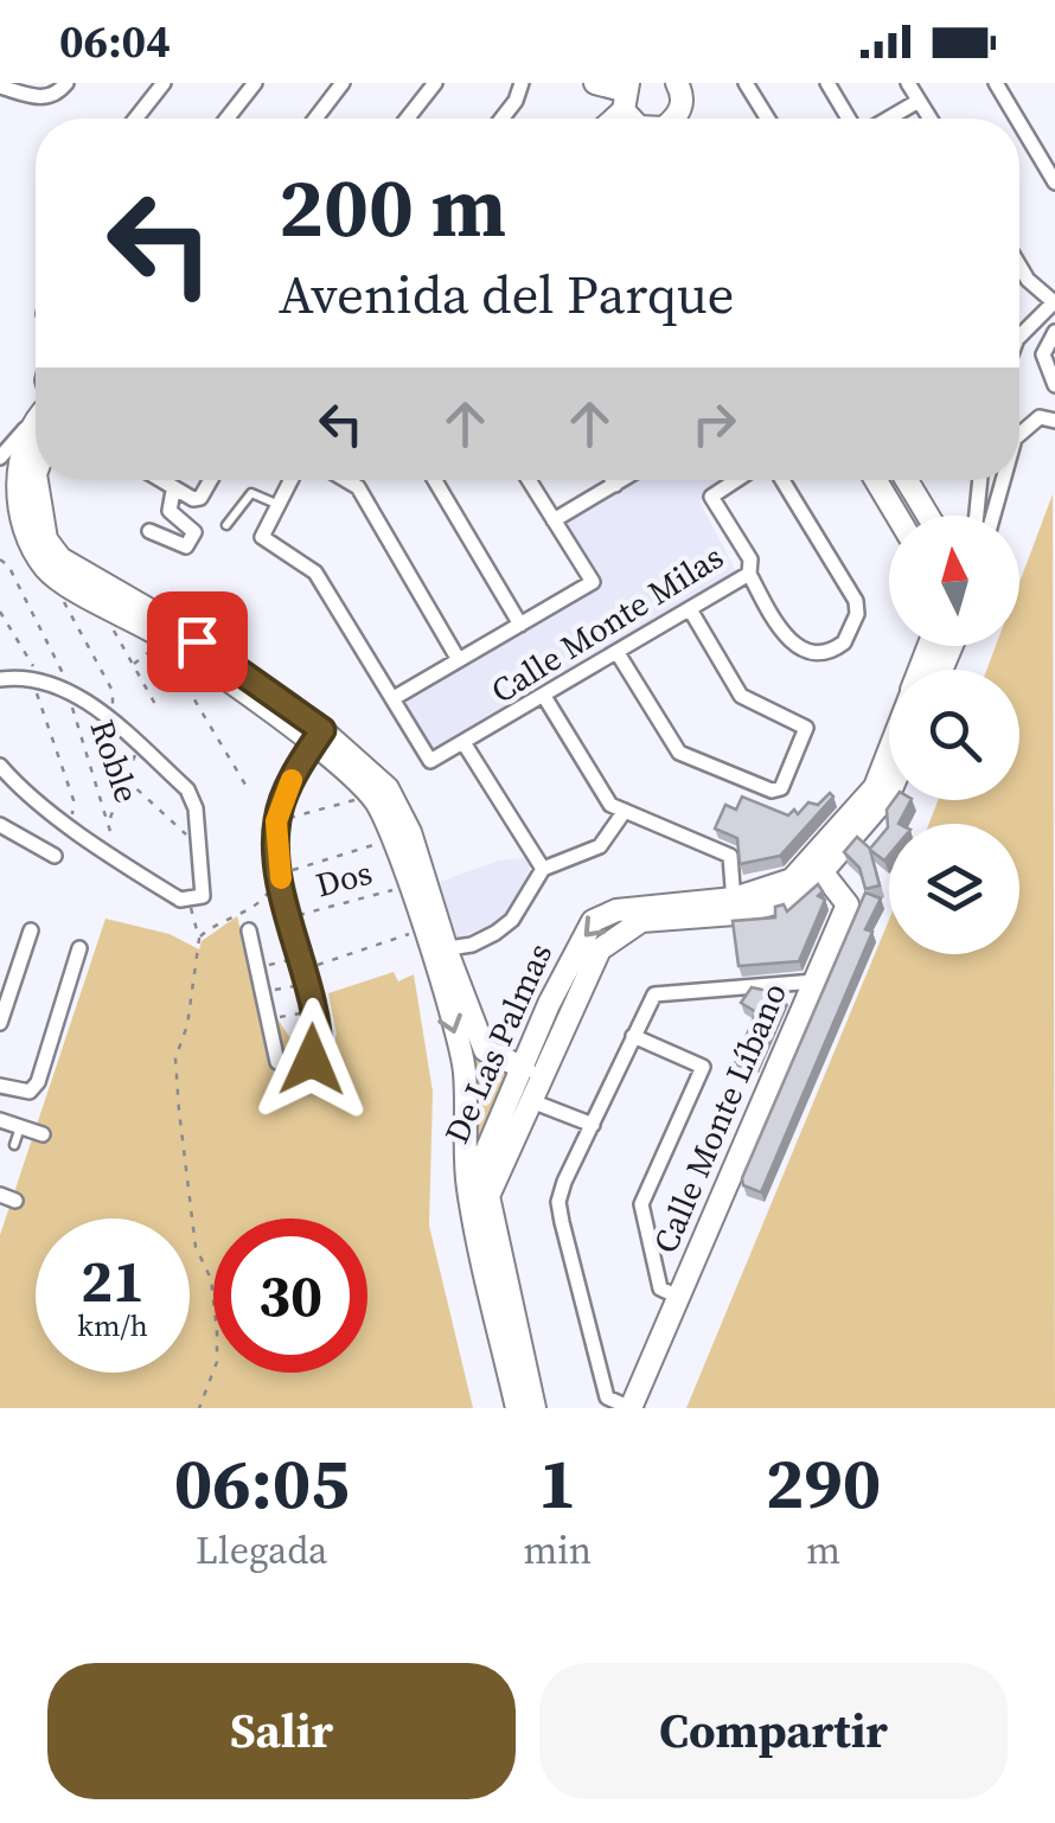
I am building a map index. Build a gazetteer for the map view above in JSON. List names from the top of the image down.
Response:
{
  "streets": {
    "street": ["Calle Monte Milas", "De Las Palmas", "Calle Monte Líbano"],
    "path": ["Roble", "Dos"]
  },
  "crossings": [
    ["De Las Palmas", "Calle Monte Líbano"]
  ],
  "north": "top",
  "page": {
    "status": "06:04",
    "turn": ["200 m", "Avenida del Parque"],
    "speed": "21 km/h",
    "limit": "30",
    "eta": [
      "06:05",
      "Llegada",
      "1",
      "min",
      "290",
      "m"
    ],
    "buttons": ["Salir", "Compartir"]
  }
}
